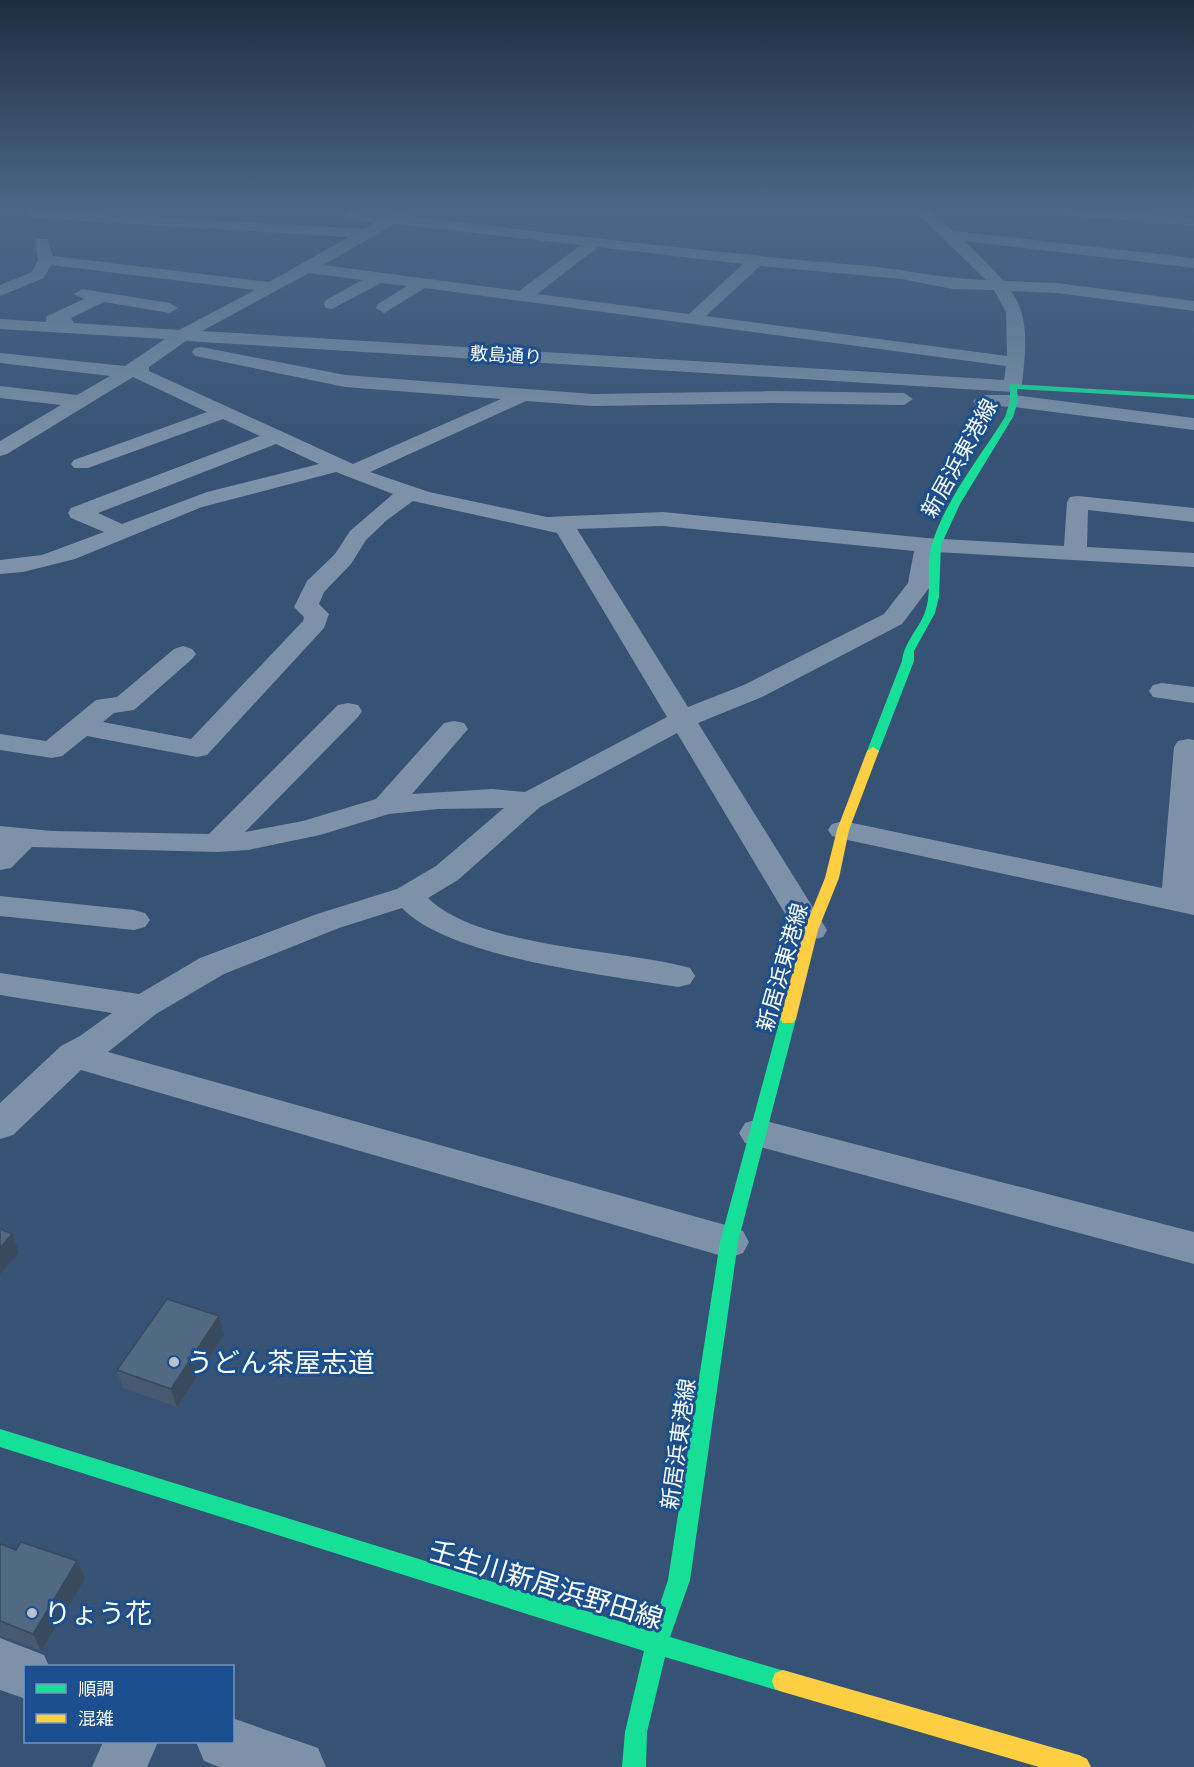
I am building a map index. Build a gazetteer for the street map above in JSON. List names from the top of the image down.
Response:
{
  "streets": {
    "main road": ["新居浜東港線", "壬生川新居浜野田線"],
    "street": ["敷島通り"]
  },
  "crossings": [
    ["敷島通り", "新居浜東港線"],
    ["新居浜東港線", "壬生川新居浜野田線"]
  ],
  "places": ["うどん茶屋志道", "りょう花"],
  "legend": ["順調", "混雑"]
}
